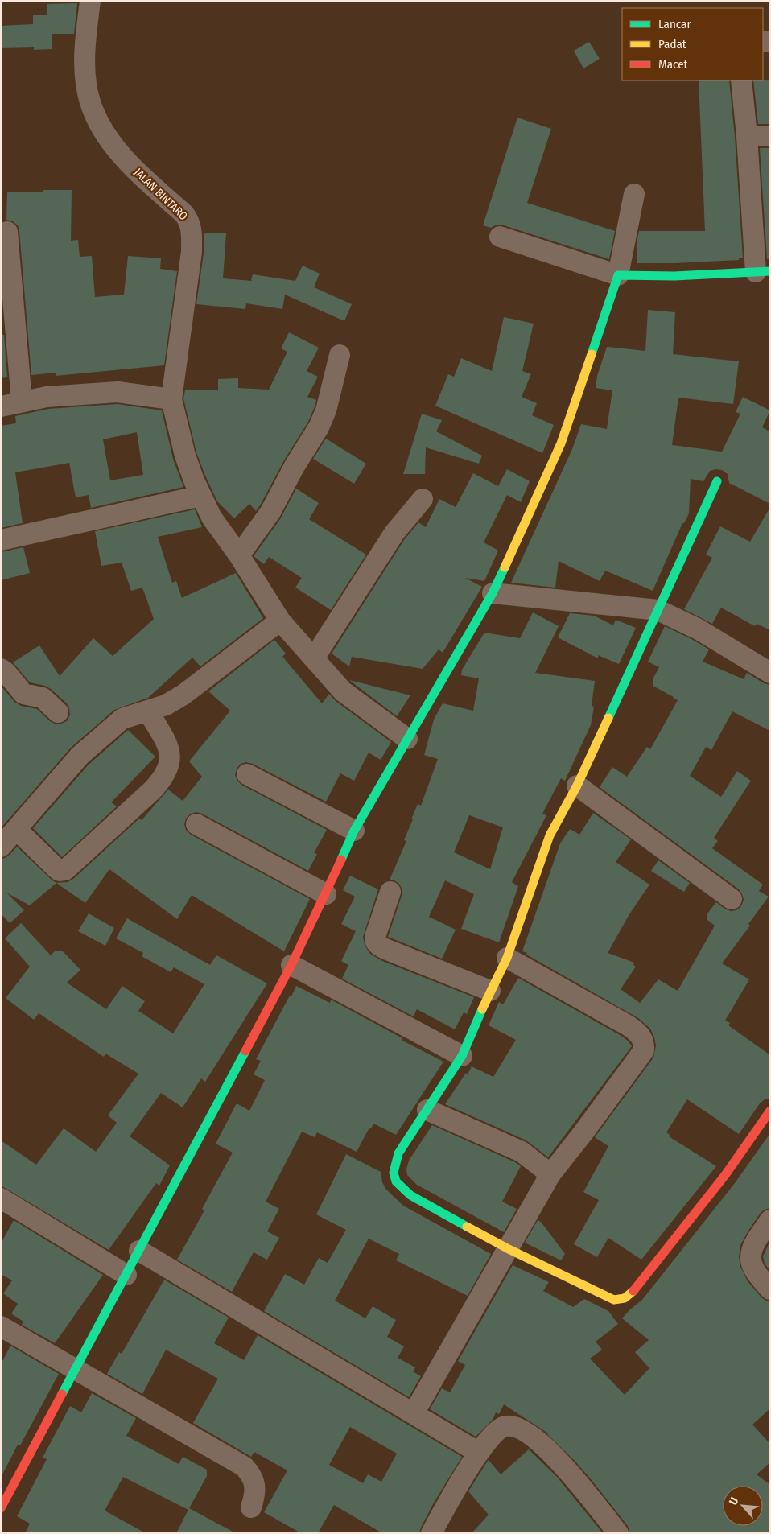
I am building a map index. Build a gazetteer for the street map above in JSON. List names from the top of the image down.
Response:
{
  "streets": {
    "street": ["JALAN BINTARO"]
  },
  "legend": ["Lancar", "Padat", "Macet"],
  "north": "top left"
}
